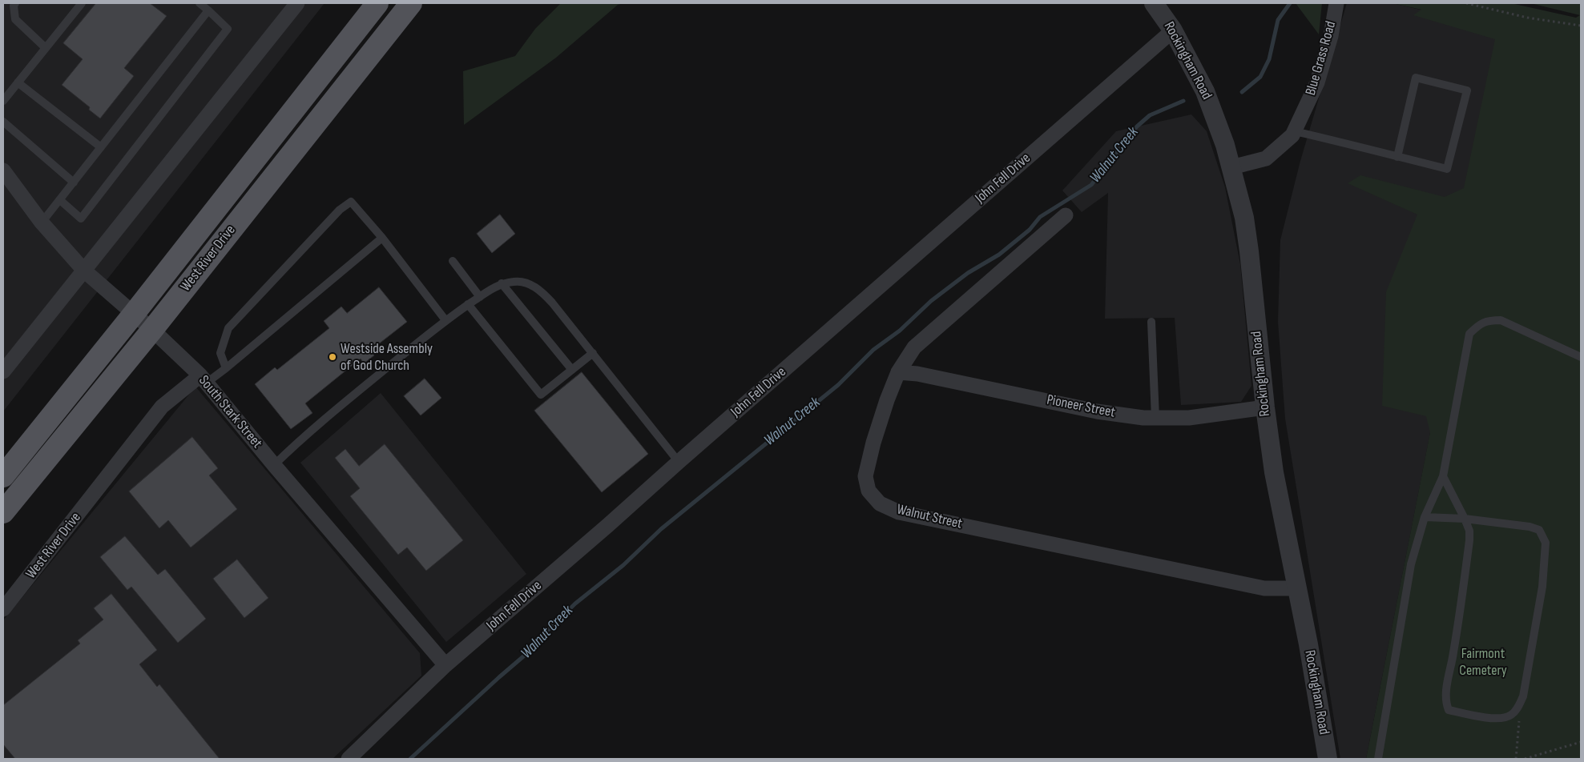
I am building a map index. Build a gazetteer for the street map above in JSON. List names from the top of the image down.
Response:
{
  "streets": {
    "main road": ["West River Drive"],
    "street": [
      "Blue Grass Road",
      "Rockingham Road",
      "John Fell Drive",
      "Pioneer Street",
      "South Stark Street",
      "Walnut Street"
    ]
  },
  "crossings": [
    ["Blue Grass Road", "Rockingham Road"],
    ["Rockingham Road", "John Fell Drive"],
    ["Rockingham Road", "Pioneer Street"],
    ["Rockingham Road", "Walnut Street"],
    ["John Fell Drive", "South Stark Street"],
    ["West River Drive", "South Stark Street"],
    ["Pioneer Street", "Walnut Street"]
  ],
  "water": ["Walnut Creek"],
  "parks": ["Fairmont Cemetery"],
  "places": ["Westside Assembly of God Church"]
}
